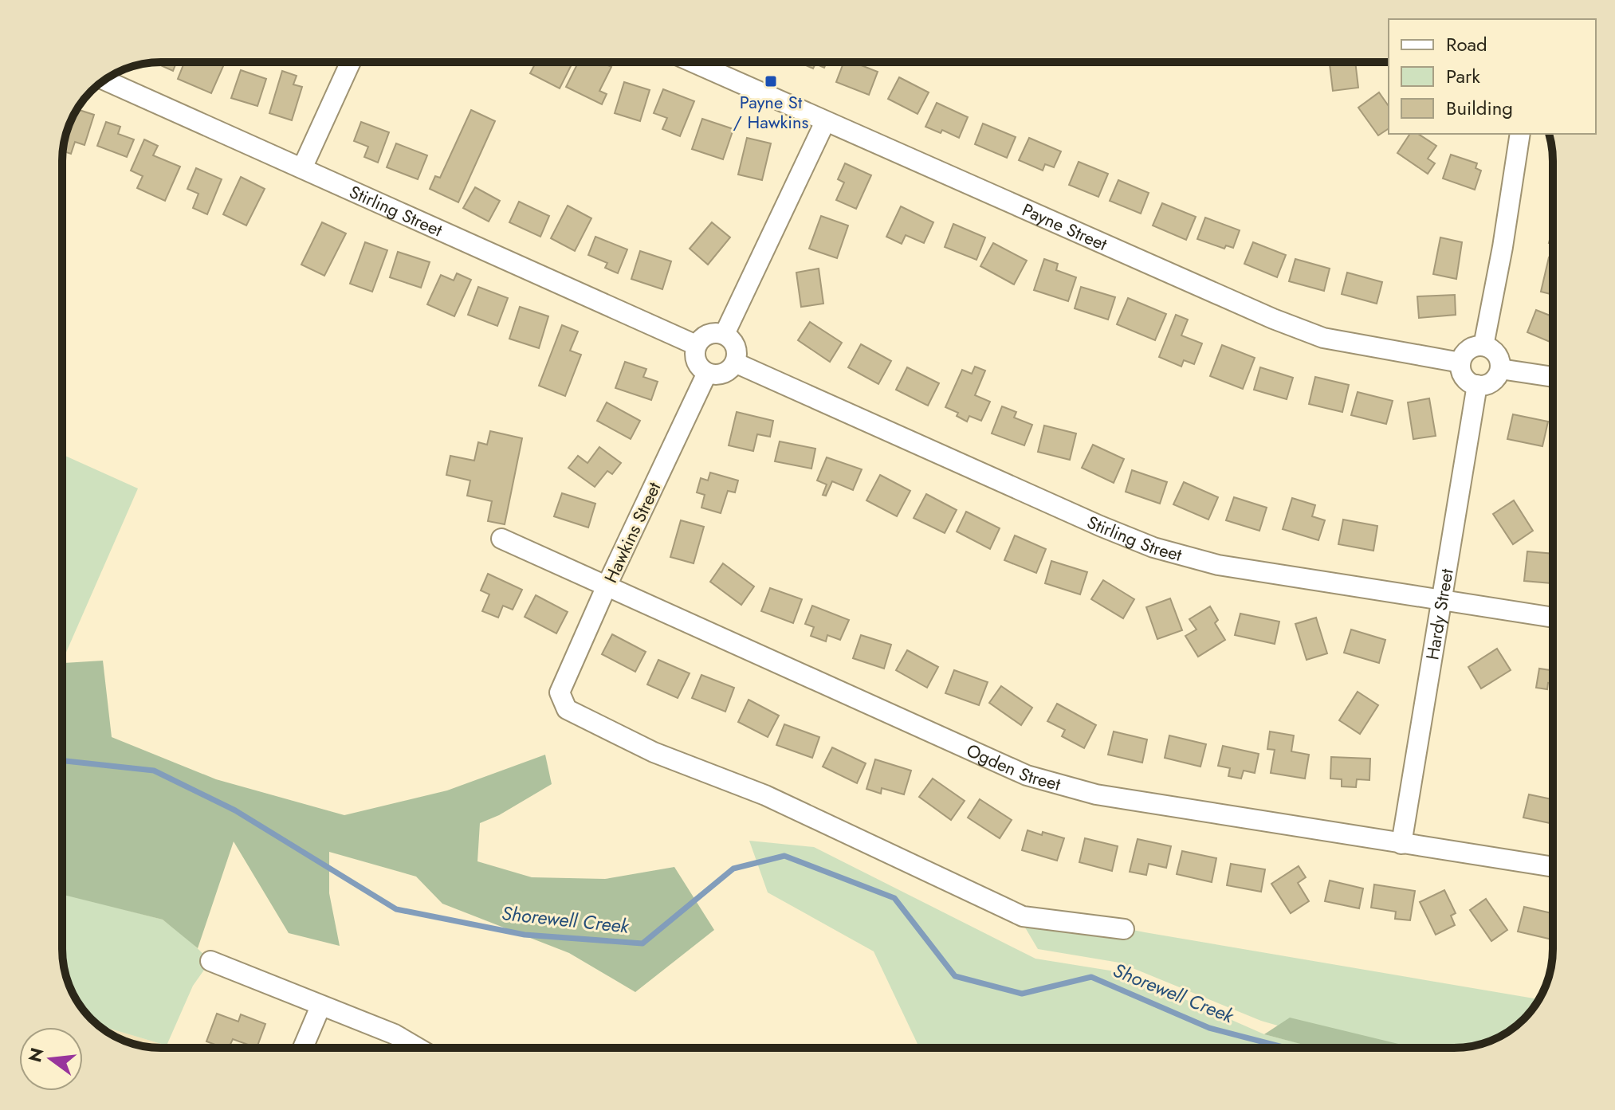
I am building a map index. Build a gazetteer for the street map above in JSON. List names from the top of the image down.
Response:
{
  "streets": {
    "street": [
      "Stirling Street",
      "Payne Street",
      "Hawkins Street",
      "Hardy Street",
      "Ogden Street"
    ]
  },
  "crossings": [
    ["Stirling Street", "Hawkins Street"],
    ["Stirling Street", "Hardy Street"],
    ["Payne Street", "Hardy Street"],
    ["Hawkins Street", "Ogden Street"],
    ["Hardy Street", "Ogden Street"]
  ],
  "water": ["Shorewell Creek"],
  "places": {
    "transit": ["Payne St / Hawkins"]
  },
  "legend": ["Road", "Park", "Building"],
  "north": "left"
}
